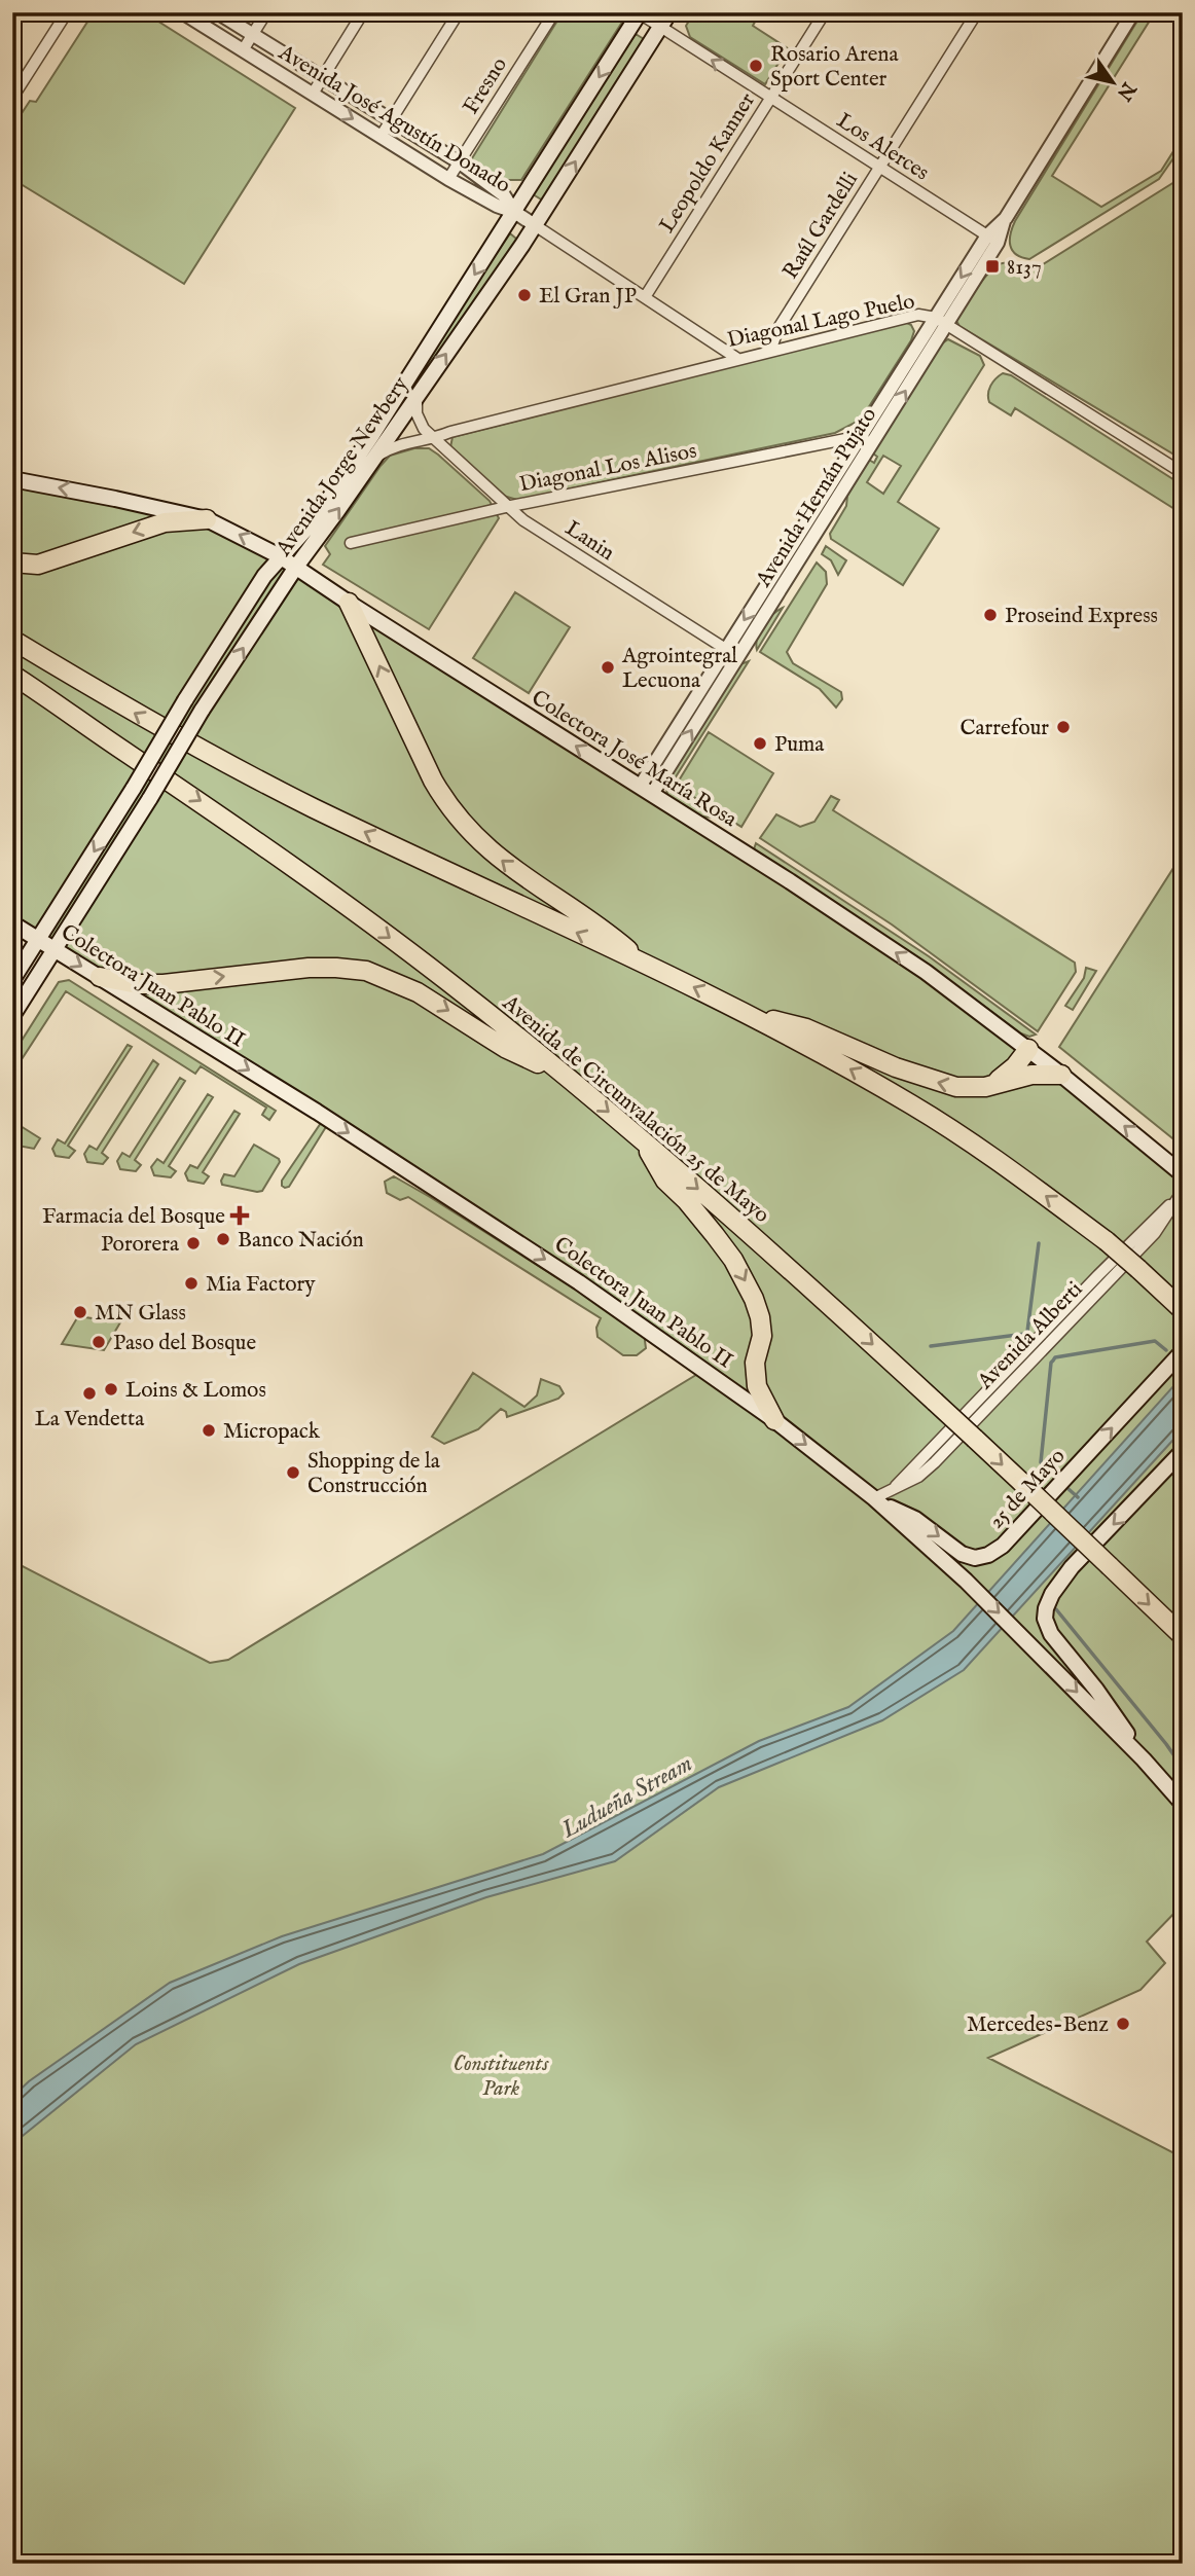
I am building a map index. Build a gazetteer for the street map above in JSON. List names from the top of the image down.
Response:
{
  "streets": {
    "highway": ["Avenida de Circunvalación 25 de Mayo"],
    "main road": [
      "Avenida Jorge Newbery",
      "Colectora José María Rosa",
      "Colectora Juan Pablo II",
      "25 de Mayo"
    ],
    "street": [
      "Fresno",
      "Avenida José Agustín Donado",
      "Los Alerces",
      "Leopoldo Kanner",
      "Raúl Gardelli",
      "Diagonal Lago Puelo",
      "Diagonal Los Alisos",
      "Avenida Hernán Pujato",
      "Lanin",
      "Avenida Alberti"
    ]
  },
  "crossings": [
    ["Fresno", "Avenida José Agustín Donado"],
    ["Avenida José Agustín Donado", "Avenida Jorge Newbery"],
    ["Los Alerces", "Leopoldo Kanner"],
    ["Los Alerces", "Raúl Gardelli"],
    ["Los Alerces", "Avenida Jorge Newbery"],
    ["Los Alerces", "Avenida Hernán Pujato"],
    ["Raúl Gardelli", "Diagonal Lago Puelo"],
    ["Diagonal Lago Puelo", "Avenida Jorge Newbery"],
    ["Diagonal Lago Puelo", "Avenida Hernán Pujato"],
    ["Diagonal Lago Puelo", "Lanin"],
    ["Avenida Jorge Newbery", "Colectora José María Rosa"],
    ["Avenida Jorge Newbery", "Colectora Juan Pablo II"],
    ["Diagonal Los Alisos", "Avenida Hernán Pujato"],
    ["Diagonal Los Alisos", "Lanin"],
    ["Avenida Hernán Pujato", "Lanin"],
    ["Avenida Hernán Pujato", "Colectora José María Rosa"],
    ["Colectora Juan Pablo II", "Avenida Alberti"],
    ["Colectora Juan Pablo II", "25 de Mayo"],
    ["Avenida Alberti", "25 de Mayo"]
  ],
  "one_way": ["Colectora José María Rosa", "Colectora Juan Pablo II", "25 de Mayo"],
  "water": ["Ludueña Stream"],
  "parks": ["Constituents Park"],
  "places": {
    "other": [
      "Rosario Arena Sport Center",
      "El Gran JP",
      "Proseind Express",
      "Agrointegral Lecuona",
      "Carrefour",
      "Puma",
      "Banco Nación",
      "Pororera",
      "Mia Factory",
      "MN Glass",
      "Paso del Bosque",
      "Loins & Lomos",
      "La Vendetta",
      "Micropack",
      "Shopping de la Construcción",
      "Mercedes-Benz"
    ],
    "transit": ["8137"],
    "health": ["Farmacia del Bosque"]
  },
  "north": "bottom right"
}
